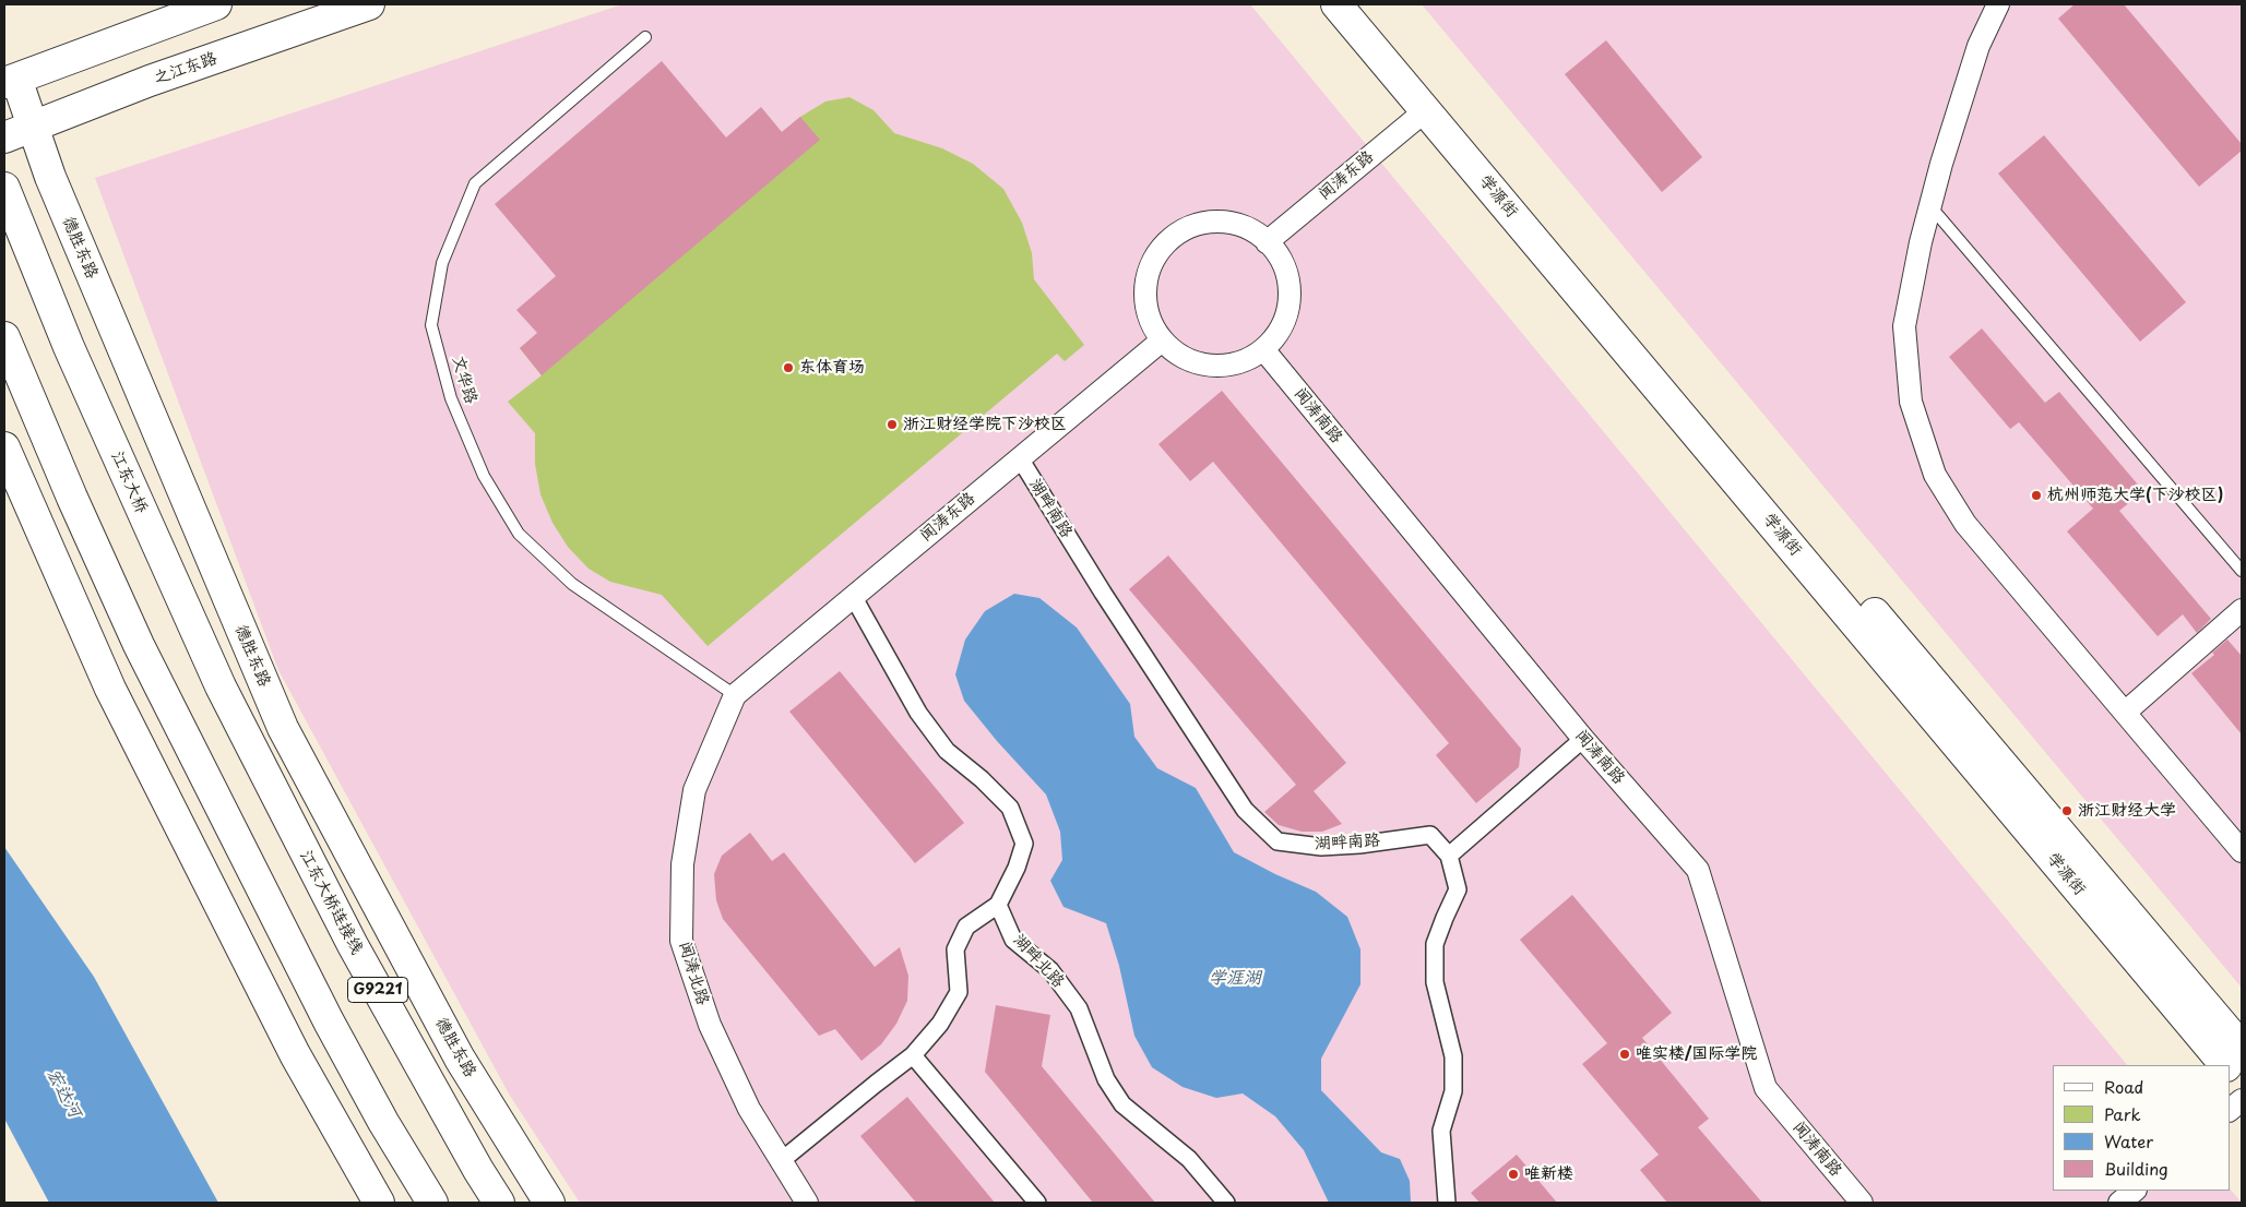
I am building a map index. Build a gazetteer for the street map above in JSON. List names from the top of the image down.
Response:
{
  "streets": {
    "main road": [
      "之江东路",
      "学源街",
      "德胜东路",
      "江东大桥",
      "江东大桥连接线",
      "G9221"
    ],
    "street": [
      "闻涛东路",
      "闻涛南路",
      "湖畔南路",
      "湖畔北路",
      "闻涛北路"
    ],
    "lane": ["文华路"]
  },
  "crossings": [
    ["之江东路", "德胜东路"],
    ["闻涛东路", "学源街"],
    ["闻涛东路", "文华路"],
    ["闻涛东路", "闻涛南路"],
    ["闻涛东路", "湖畔南路"],
    ["闻涛东路", "闻涛北路"],
    ["文华路", "闻涛北路"],
    ["江东大桥", "江东大桥连接线"]
  ],
  "water": ["学涯湖", "宏达河"],
  "places": [
    "东体育场",
    "浙江财经学院下沙校区",
    "杭州师范大学(下沙校区)",
    "浙江财经大学",
    "唯实楼/国际学院",
    "唯新楼"
  ],
  "legend": [
    "Road",
    "Park",
    "Water",
    "Building"
  ]
}
